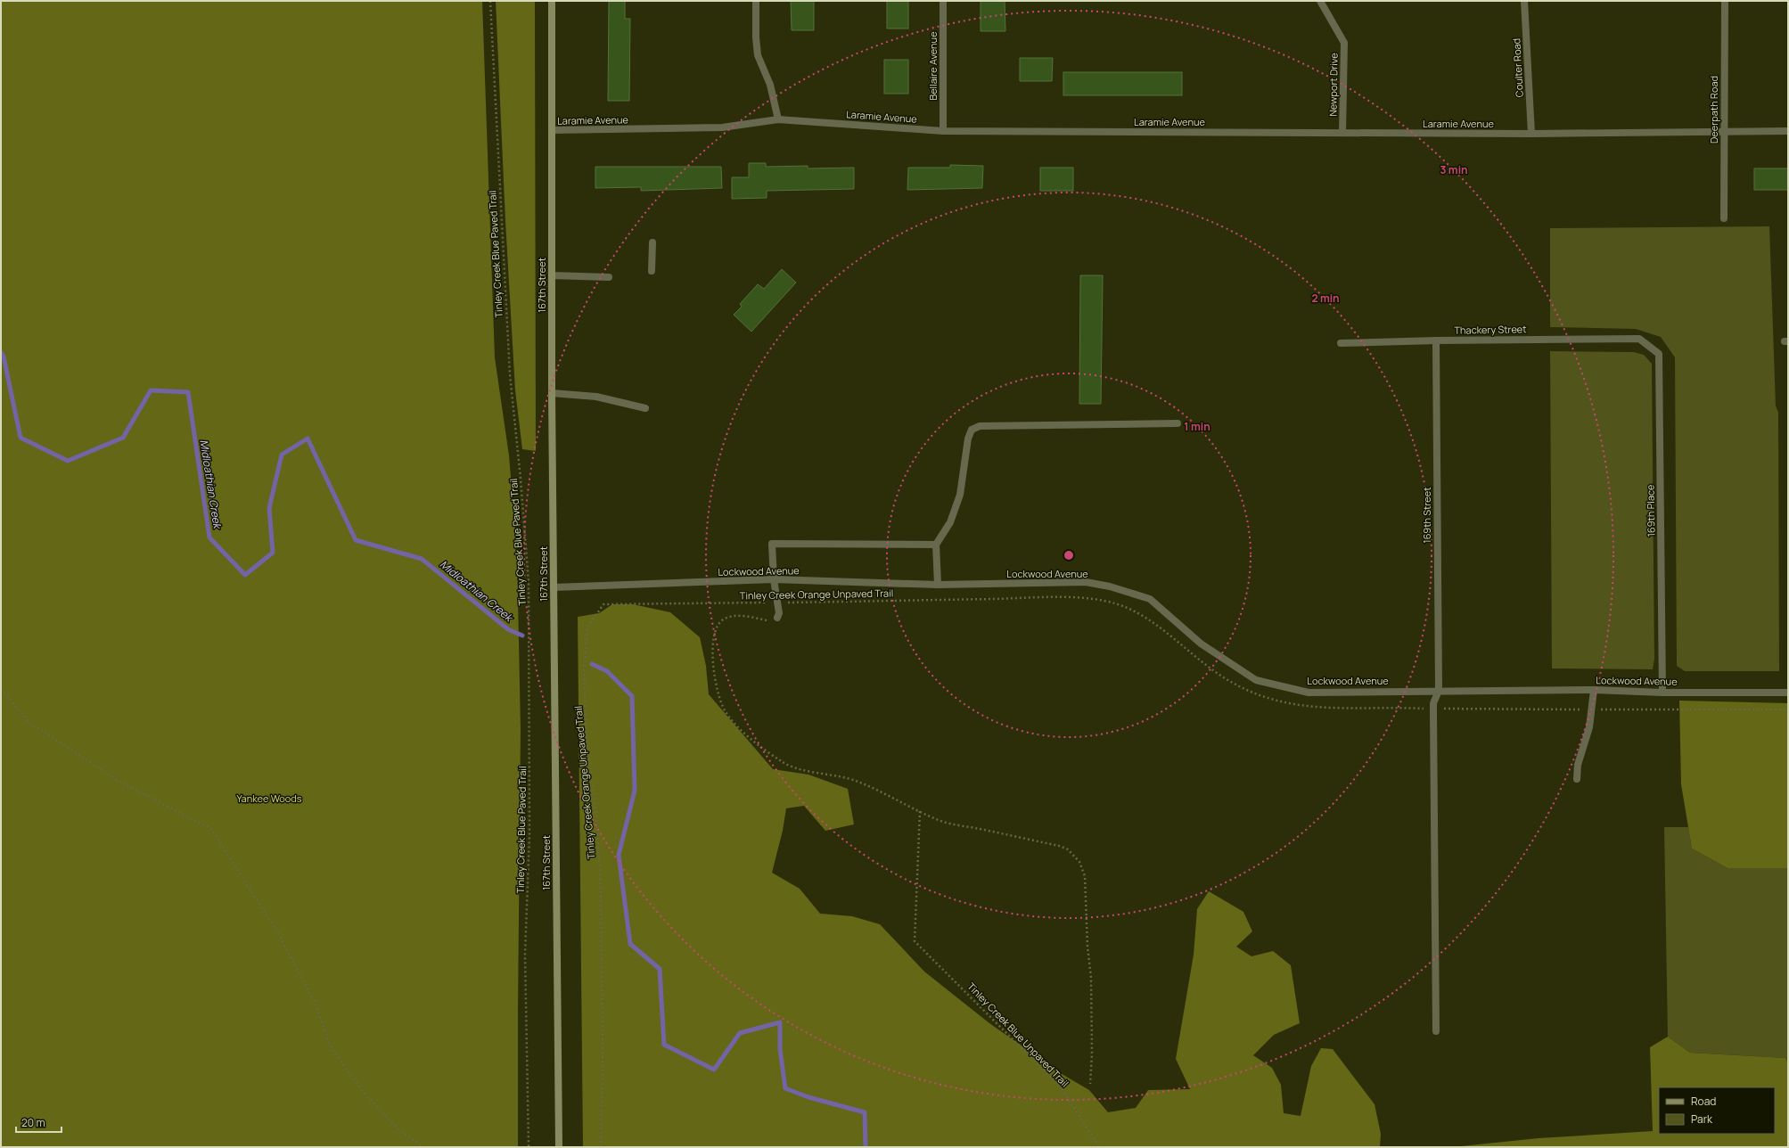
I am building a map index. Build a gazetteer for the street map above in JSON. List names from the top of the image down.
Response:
{
  "streets": {
    "main road": ["167th Street"],
    "street": [
      "Bellaire Avenue",
      "Coulter Road",
      "Newport Drive",
      "Deerpath Road",
      "Laramie Avenue",
      "Thackery Street",
      "169th Place",
      "169th Street",
      "Lockwood Avenue"
    ],
    "path": ["Tinley Creek Blue Paved Trail", "Tinley Creek Orange Unpaved Trail", "Tinley Creek Blue Unpaved Trail"]
  },
  "crossings": [
    ["Bellaire Avenue", "Laramie Avenue"],
    ["Coulter Road", "Laramie Avenue"],
    ["Newport Drive", "Laramie Avenue"],
    ["Deerpath Road", "Laramie Avenue"],
    ["Laramie Avenue", "167th Street"],
    ["167th Street", "Lockwood Avenue"],
    ["Thackery Street", "169th Place"],
    ["Thackery Street", "169th Street"],
    ["169th Place", "Lockwood Avenue"],
    ["169th Street", "Lockwood Avenue"]
  ],
  "water": ["Midloathian Creek"],
  "parks": ["Yankee Woods"],
  "legend": ["Road", "Park"],
  "scale_bar": "20 m",
  "rings": ["3 min", "2 min", "1 min"]
}
